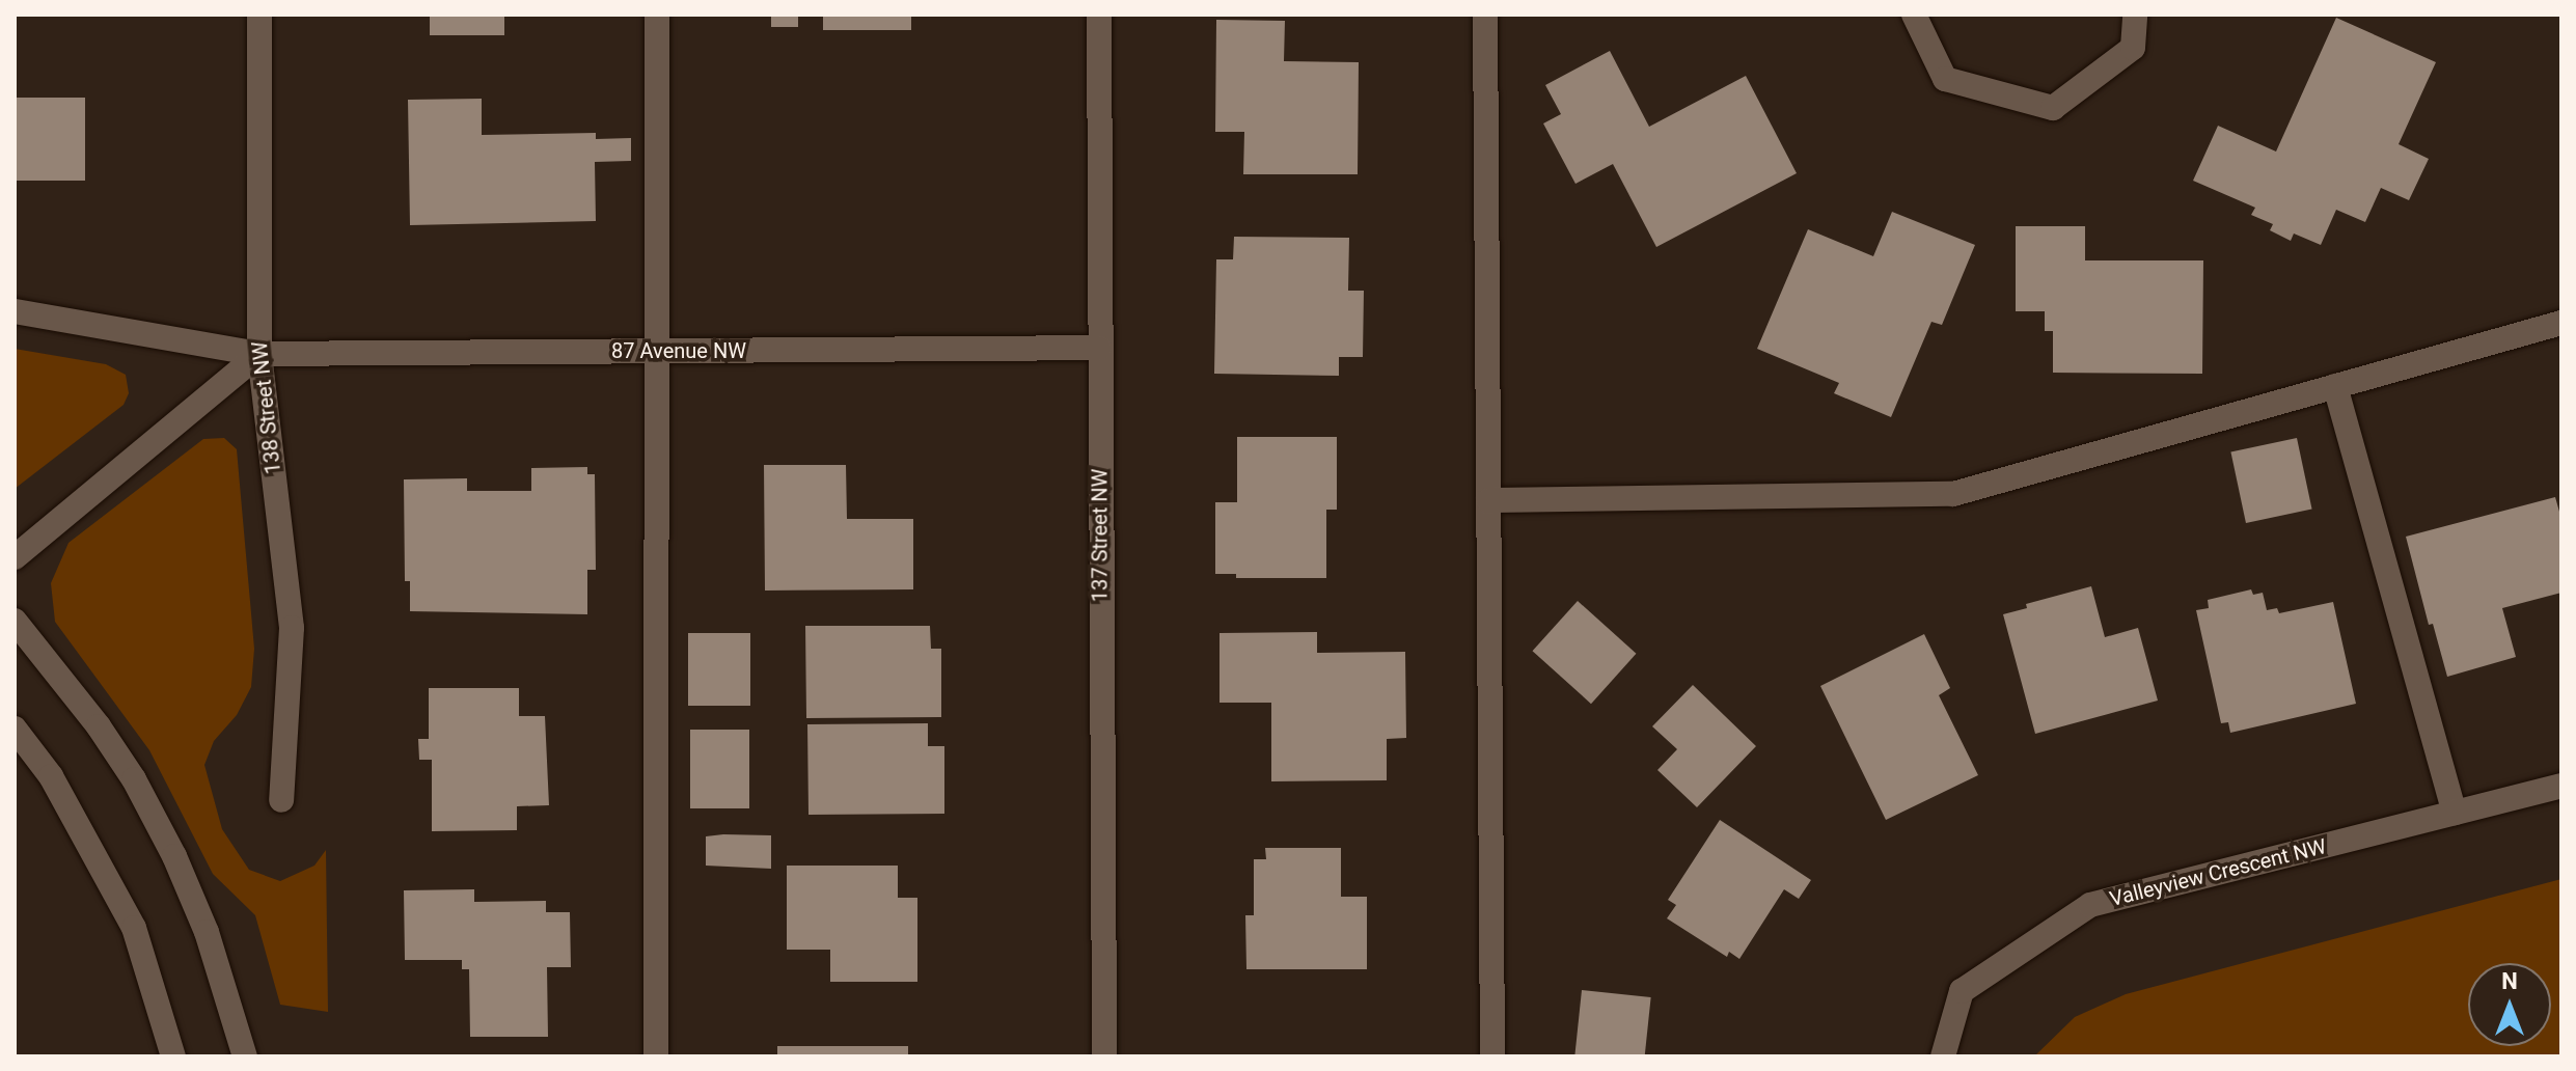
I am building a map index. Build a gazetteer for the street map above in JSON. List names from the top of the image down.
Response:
{
  "streets": {
    "street": [
      "87 Avenue NW",
      "138 Street NW",
      "137 Street NW",
      "Valleyview Crescent NW"
    ]
  },
  "crossings": [
    ["87 Avenue NW", "138 Street NW"],
    ["87 Avenue NW", "137 Street NW"]
  ],
  "north": "top"
}
